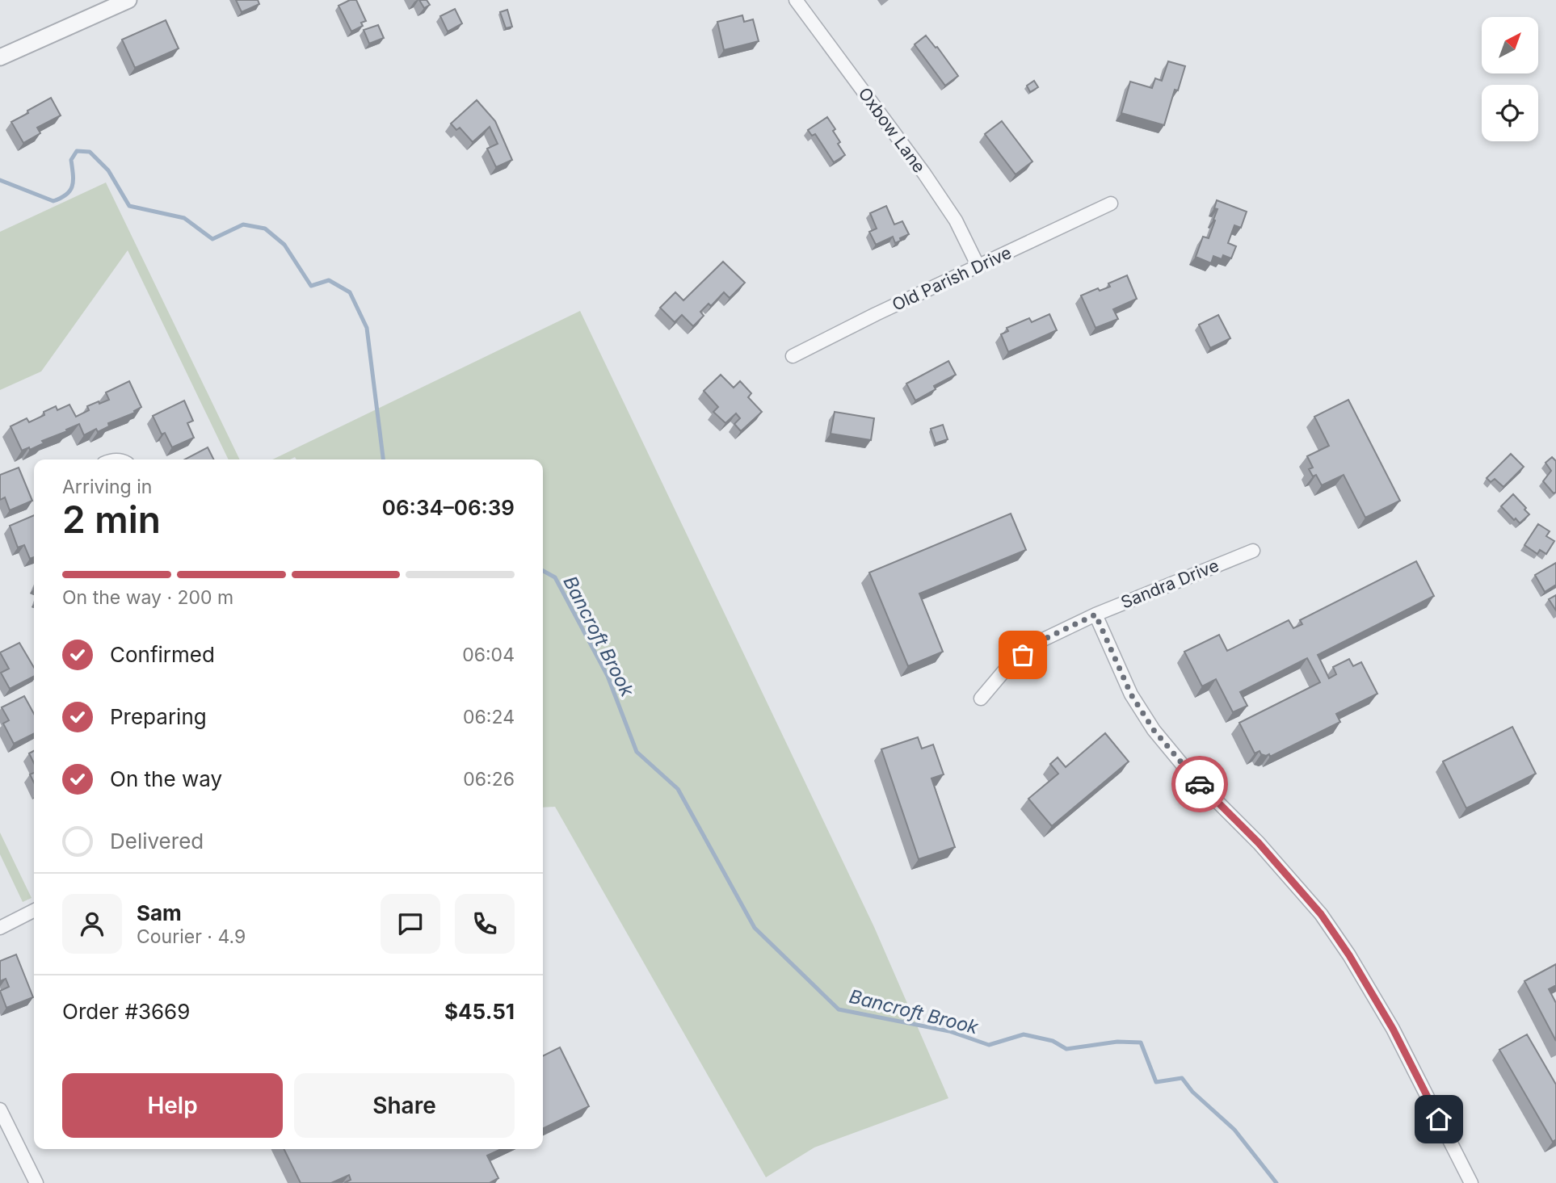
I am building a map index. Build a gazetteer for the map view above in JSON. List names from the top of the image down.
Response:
{
  "streets": {
    "street": ["Oxbow Lane", "Old Parish Drive", "Sandra Drive"]
  },
  "crossings": [
    ["Oxbow Lane", "Old Parish Drive"]
  ],
  "water": ["Bancroft Brook"],
  "north": "top right",
  "page": {
    "heading": ["2 min", "Arriving in", "06:34–06:39"],
    "panel": [
      "Sam",
      "Courier · 4.9",
      "Order #3669",
      "$45.51"
    ],
    "bar": "On the way · 200 m",
    "list": [
      ["Confirmed", "06:04"],
      ["Preparing", "06:24"],
      ["On the way", "06:26"],
      "Delivered"
    ],
    "buttons": ["Help", "Share"]
  }
}
